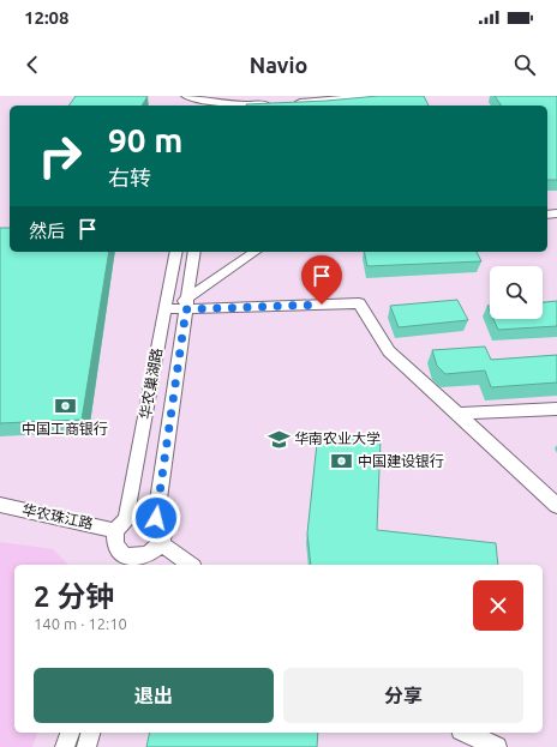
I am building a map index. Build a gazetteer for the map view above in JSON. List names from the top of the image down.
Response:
{
  "streets": {
    "street": ["华农巢湖路", "华农珠江路"]
  },
  "crossings": [
    ["华农巢湖路", "华农珠江路"]
  ],
  "places": {
    "bank": ["中国工商银行", "中国建设银行"],
    "school or university": ["华南农业大学"]
  },
  "page": {
    "status": "12:08",
    "header": "Navio",
    "turn": ["90 m", "右转"],
    "then": "然后",
    "heading": ["2 分钟", "140 m · 12:10"],
    "buttons": ["退出", "分享"]
  }
}
